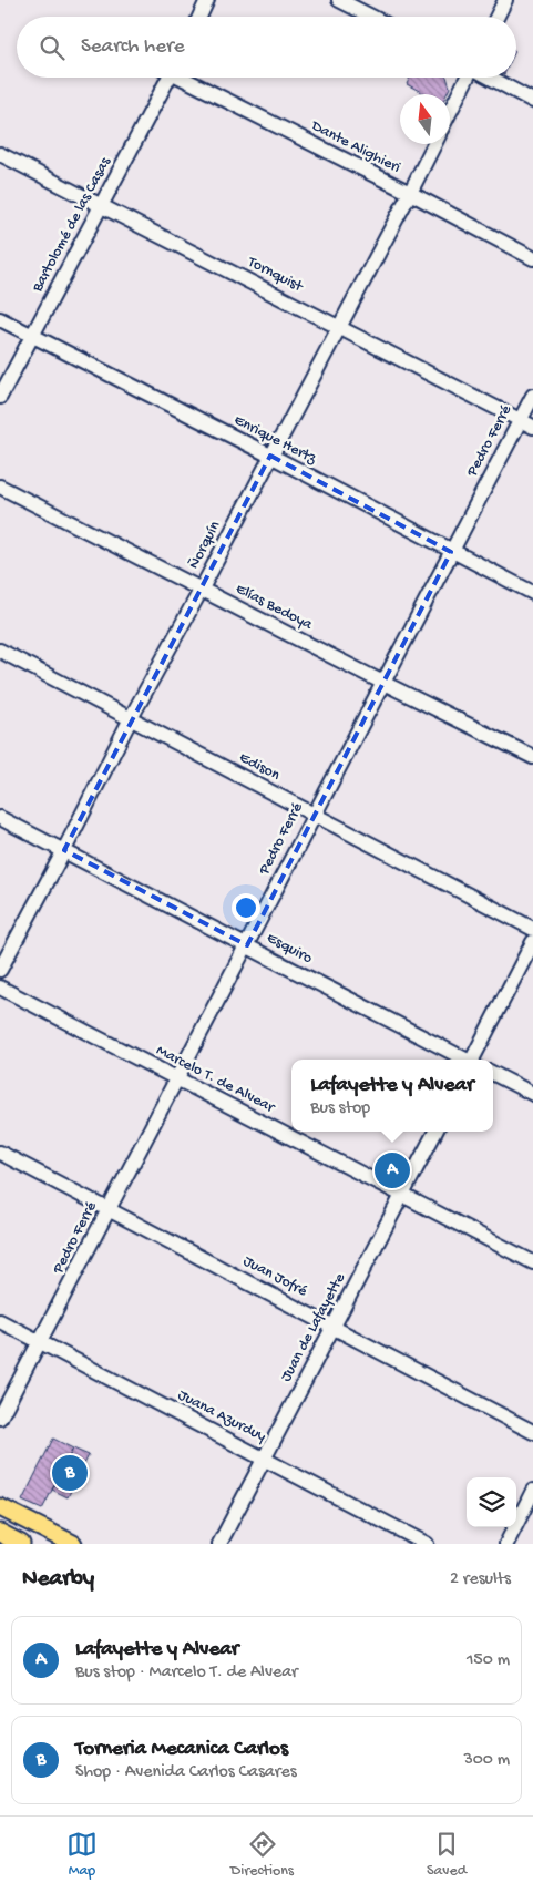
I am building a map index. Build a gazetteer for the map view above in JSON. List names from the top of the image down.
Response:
{
  "streets": {
    "street": [
      "Dante Alighieri",
      "Bartolomé de las Casas",
      "Tornquist",
      "Enrique Hertz",
      "Pedro Ferré",
      "Ñorquín",
      "Elías Bedoya",
      "Edison",
      "Esquiro",
      "Marcelo T. de Alvear",
      "Juan Jofré",
      "Juan de Lafayette",
      "Juana Azurduy"
    ]
  },
  "crossings": [
    ["Dante Alighieri", "Ñorquín"],
    ["Bartolomé de las Casas", "Tornquist"],
    ["Bartolomé de las Casas", "Enrique Hertz"],
    ["Tornquist", "Pedro Ferré"],
    ["Tornquist", "Ñorquín"],
    ["Enrique Hertz", "Pedro Ferré"],
    ["Enrique Hertz", "Ñorquín"],
    ["Pedro Ferré", "Elías Bedoya"],
    ["Pedro Ferré", "Edison"],
    ["Pedro Ferré", "Esquiro"],
    ["Pedro Ferré", "Marcelo T. de Alvear"],
    ["Pedro Ferré", "Juan Jofré"],
    ["Pedro Ferré", "Juana Azurduy"],
    ["Ñorquín", "Elías Bedoya"],
    ["Ñorquín", "Edison"],
    ["Ñorquín", "Esquiro"],
    ["Marcelo T. de Alvear", "Juan de Lafayette"],
    ["Juan Jofré", "Juan de Lafayette"],
    ["Juan de Lafayette", "Juana Azurduy"]
  ],
  "north": "top",
  "page": {
    "search": "Search here",
    "popup": ["Lafayette y Alvear", "Bus stop"],
    "pins": ["A", "B"],
    "heading": ["Nearby", "2 results"],
    "list": [
      {
        "mark": "A",
        "name": "Lafayette y Alvear",
        "note": "Bus stop · Marcelo T. de Alvear",
        "value": "150 m"
      },
      {
        "mark": "B",
        "name": "Torneria Mecanica Carlos",
        "note": "Shop · Avenida Carlos Casares",
        "value": "300 m"
      }
    ],
    "nav": ["Map", "Directions", "Saved"]
  }
}
